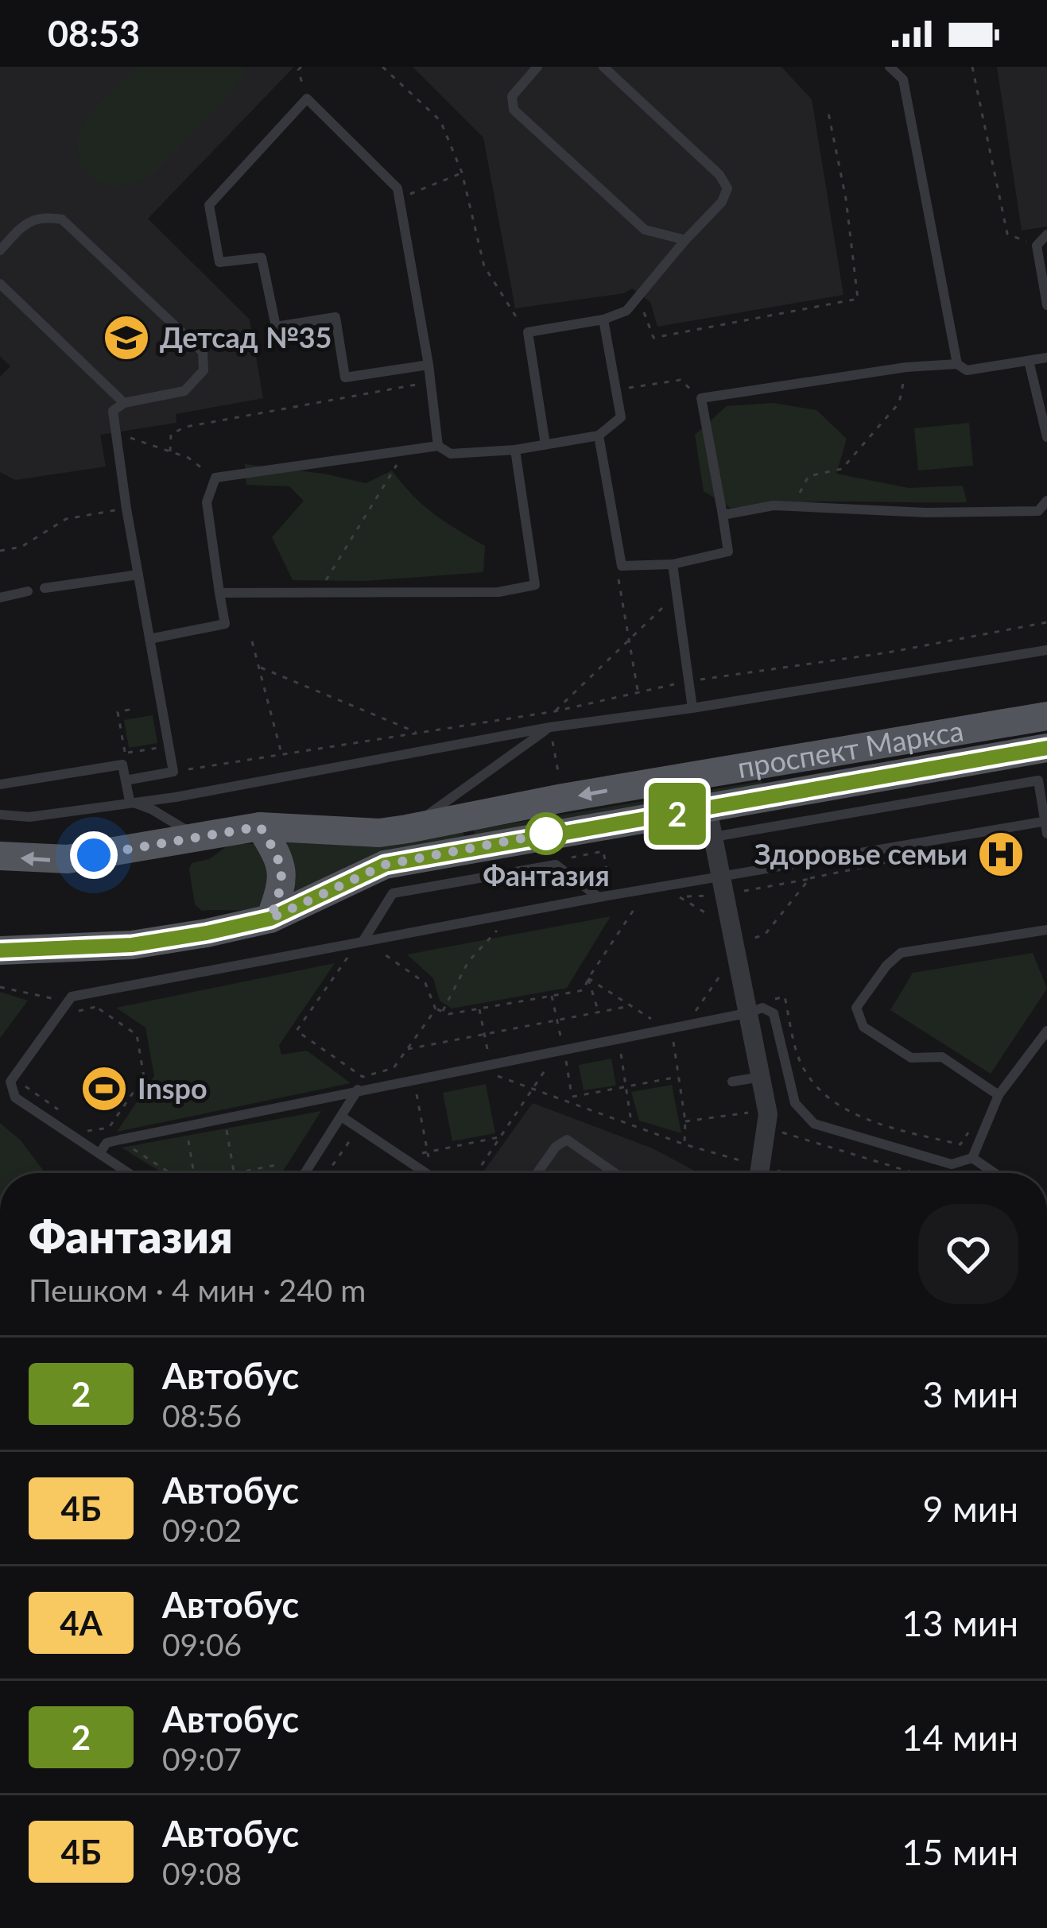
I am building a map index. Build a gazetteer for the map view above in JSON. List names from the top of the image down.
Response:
{
  "streets": {
    "main road": ["проспект Маркса"]
  },
  "places": {
    "school or university": ["Детсад №35"],
    "other": ["Фантазия"],
    "hospital": ["Здоровье семьи"],
    "sports": ["Inspo"]
  },
  "lines": ["bus line 2"],
  "page": {
    "status": "08:53",
    "on_map": "2",
    "heading": ["Фантазия", "Пешком · 4 мин · 240 m"],
    "list": [
      {
        "mark": "2",
        "name": "Автобус",
        "note": "08:56",
        "value": "3 мин"
      },
      {
        "mark": "4Б",
        "name": "Автобус",
        "note": "09:02",
        "value": "9 мин"
      },
      {
        "mark": "4А",
        "name": "Автобус",
        "note": "09:06",
        "value": "13 мин"
      },
      {
        "mark": "2",
        "name": "Автобус",
        "note": "09:07",
        "value": "14 мин"
      },
      {
        "mark": "4Б",
        "name": "Автобус",
        "note": "09:08",
        "value": "15 мин"
      }
    ]
  }
}
